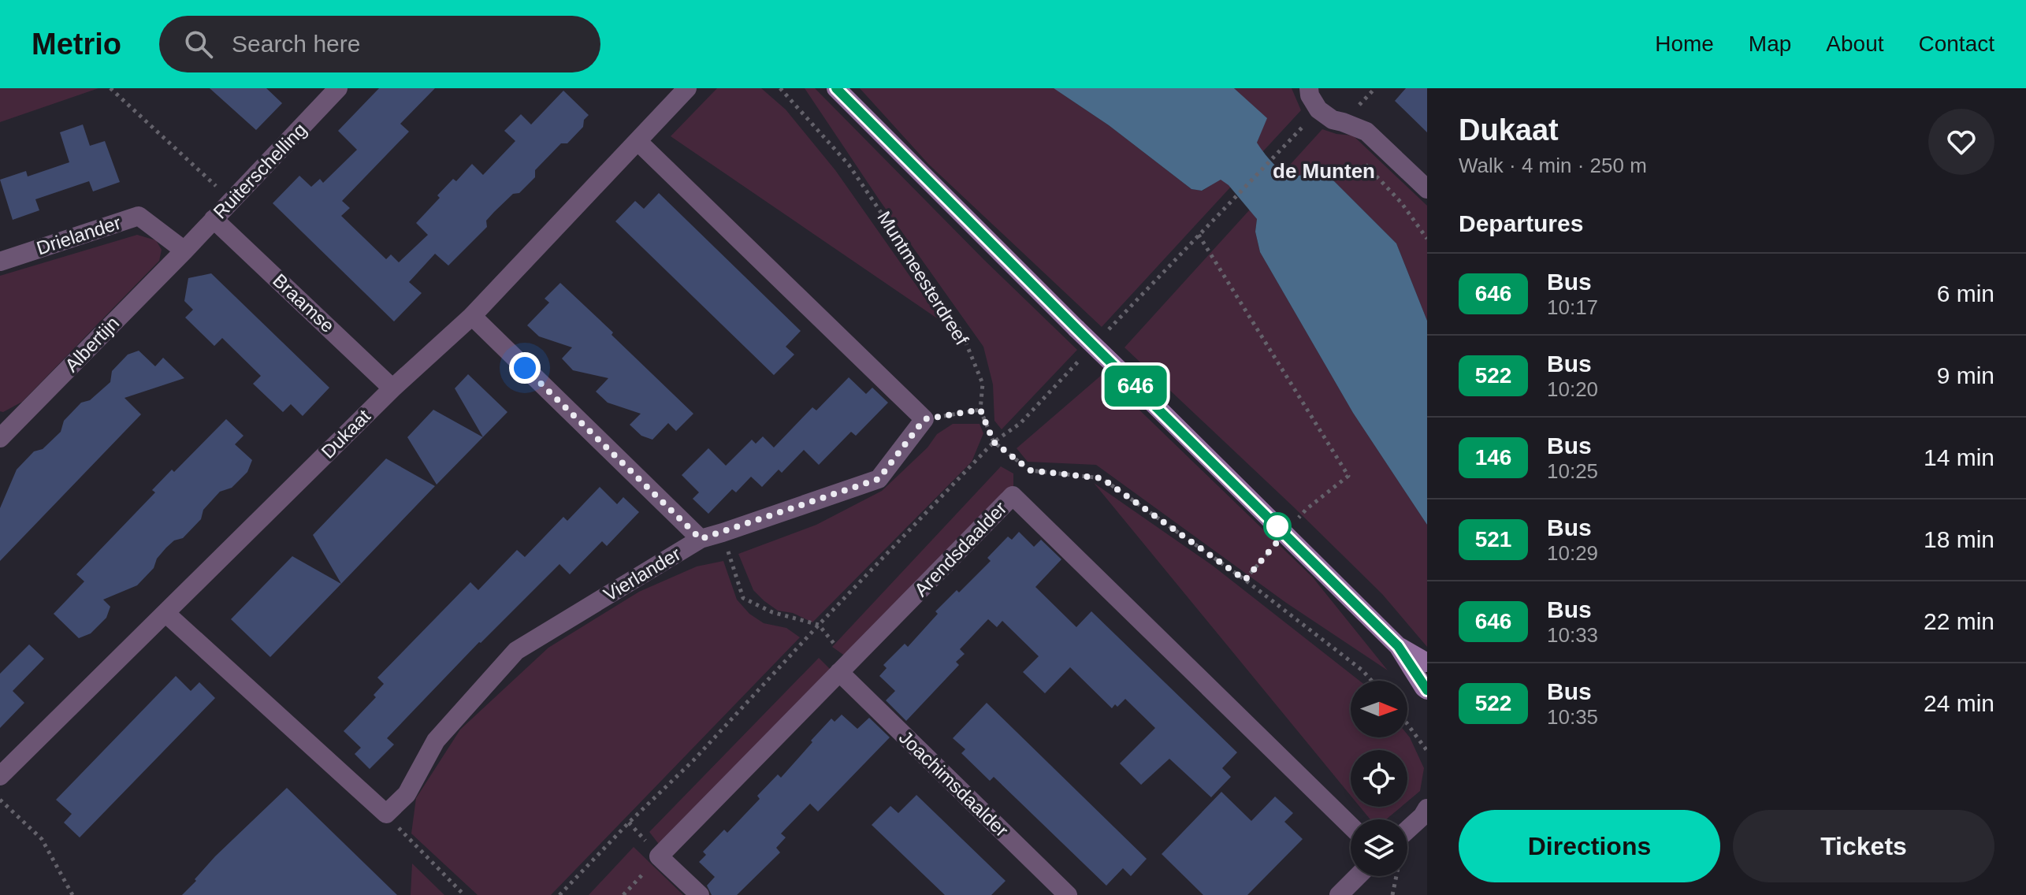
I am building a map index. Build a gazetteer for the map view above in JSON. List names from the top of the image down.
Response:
{
  "streets": {
    "street": [
      "Ruiterschelling",
      "Drielander",
      "Braamse",
      "Albertijn",
      "Dukaat",
      "Arendsdaalder",
      "Vierlander",
      "Joachimsdaalder"
    ],
    "path": ["Muntmeesterdreef"]
  },
  "crossings": [
    ["Ruiterschelling", "Drielander"],
    ["Ruiterschelling", "Braamse"],
    ["Ruiterschelling", "Albertijn"],
    ["Drielander", "Albertijn"],
    ["Braamse", "Dukaat"],
    ["Arendsdaalder", "Joachimsdaalder"]
  ],
  "districts": ["de Munten"],
  "lines": ["bus line 646"],
  "north": "right",
  "page": {
    "header": "Metrio",
    "search": "Search here",
    "nav": [
      "Home",
      "Map",
      "About",
      "Contact"
    ],
    "on_map": "646",
    "heading": [
      ["Dukaat", "Walk · 4 min · 250 m"],
      "Departures"
    ],
    "list": [
      {
        "mark": "646",
        "name": "Bus",
        "note": "10:17",
        "value": "6 min"
      },
      {
        "mark": "522",
        "name": "Bus",
        "note": "10:20",
        "value": "9 min"
      },
      {
        "mark": "146",
        "name": "Bus",
        "note": "10:25",
        "value": "14 min"
      },
      {
        "mark": "521",
        "name": "Bus",
        "note": "10:29",
        "value": "18 min"
      },
      {
        "mark": "646",
        "name": "Bus",
        "note": "10:33",
        "value": "22 min"
      },
      {
        "mark": "522",
        "name": "Bus",
        "note": "10:35",
        "value": "24 min"
      }
    ],
    "buttons": ["Directions", "Tickets"]
  }
}
